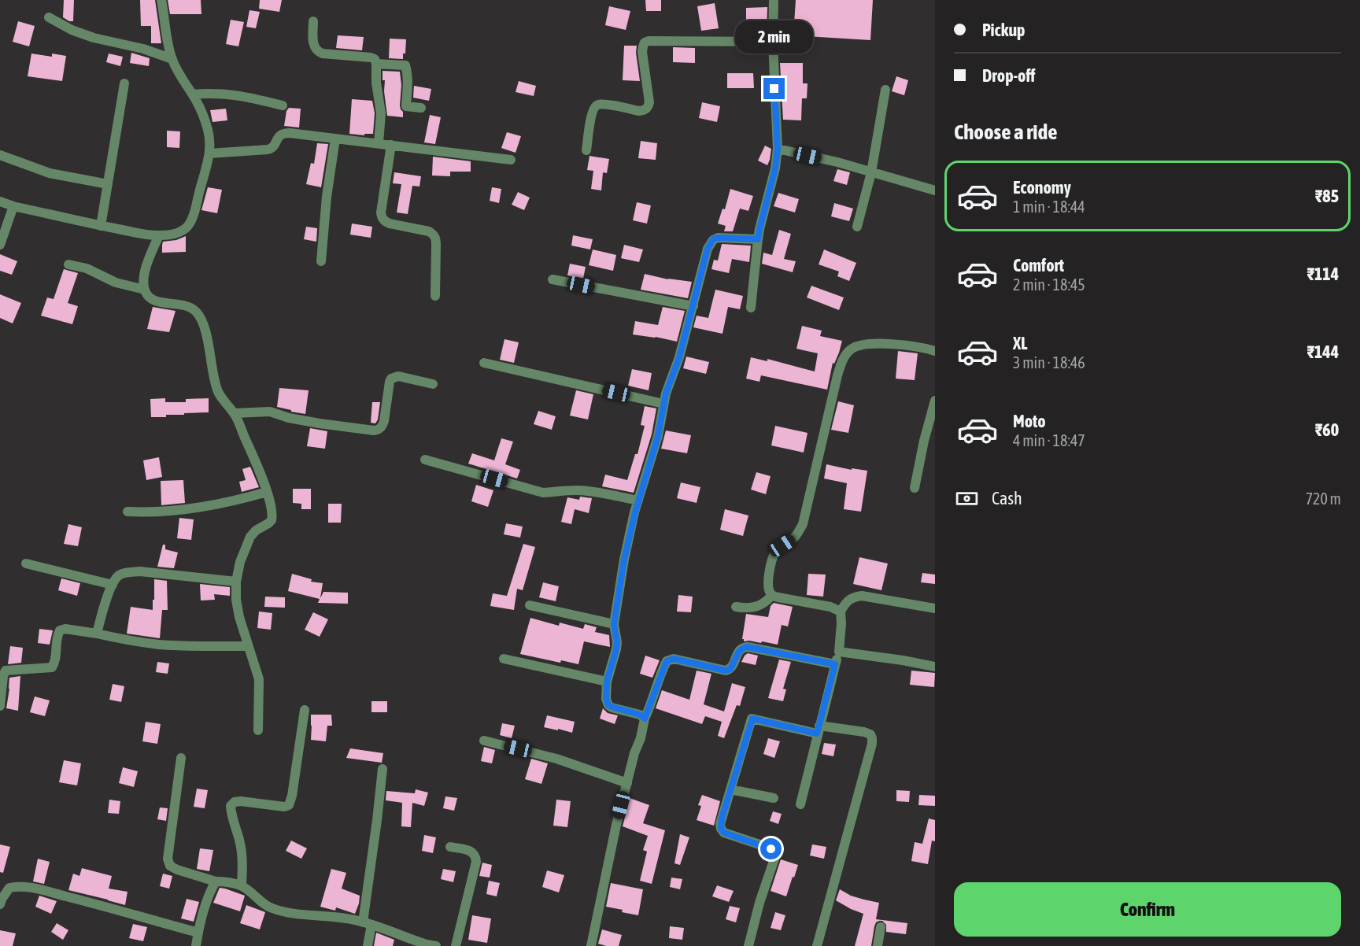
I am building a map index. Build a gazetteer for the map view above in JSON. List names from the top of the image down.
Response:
{
  "page": {
    "banner": ["Pickup", "Drop-off"],
    "bubble": "2 min",
    "heading": "Choose a ride",
    "list": [
      {
        "name": "Economy",
        "note": "1 min · 18:44",
        "value": "₹85"
      },
      {
        "name": "Comfort",
        "note": "2 min · 18:45",
        "value": "₹114"
      },
      {
        "name": "XL",
        "note": "3 min · 18:46",
        "value": "₹144"
      },
      {
        "name": "Moto",
        "note": "4 min · 18:47",
        "value": "₹60"
      }
    ],
    "pay": ["Cash", "720 m"],
    "buttons": "Confirm"
  }
}
